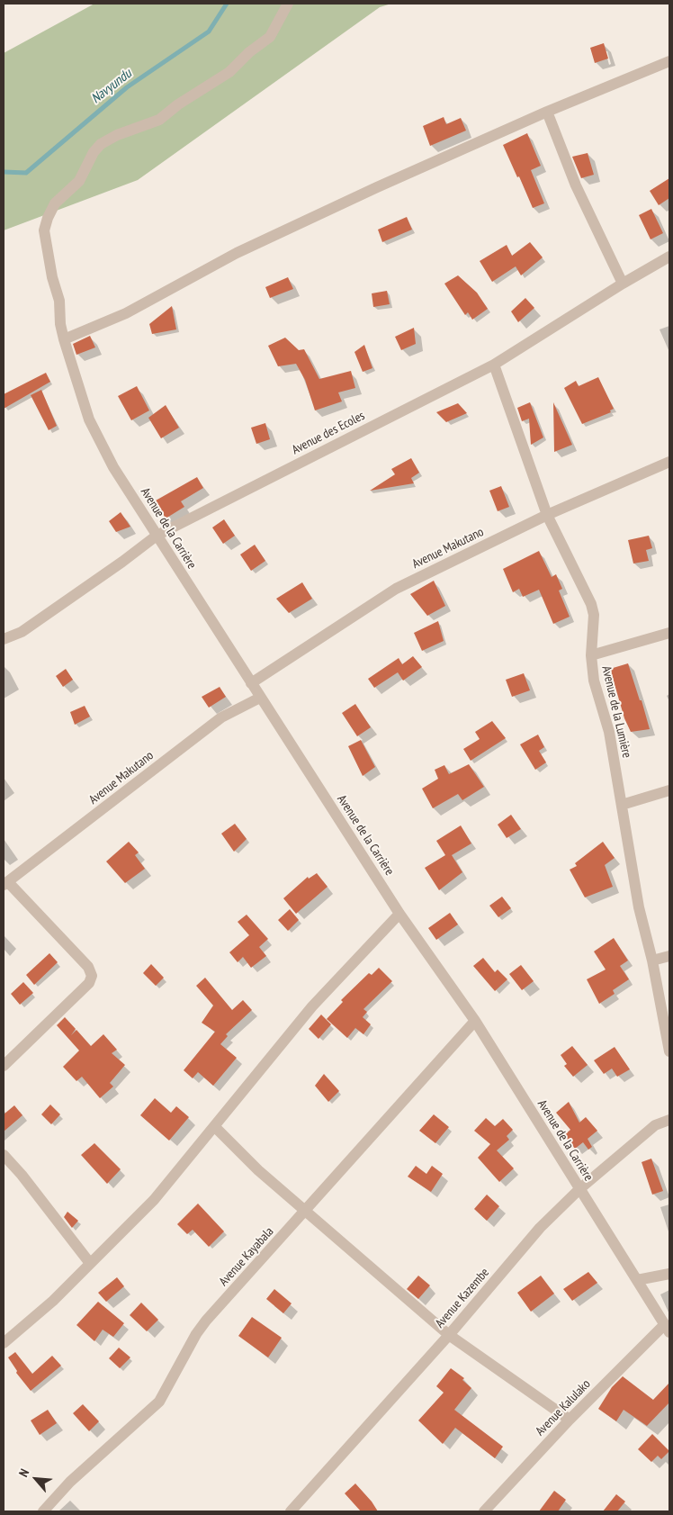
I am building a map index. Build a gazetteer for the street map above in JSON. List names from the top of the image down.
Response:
{
  "streets": {
    "street": [
      "Avenue des Ecoles",
      "Avenue de la Carrière",
      "Avenue Makutano",
      "Avenue de la Lumière",
      "Avenue Kayabala",
      "Avenue Kazembe",
      "Avenue Kalulako"
    ]
  },
  "crossings": [
    ["Avenue des Ecoles", "Avenue de la Carrière"],
    ["Avenue des Ecoles", "Avenue de la Lumière"],
    ["Avenue de la Carrière", "Avenue Makutano"],
    ["Avenue de la Carrière", "Avenue Kayabala"],
    ["Avenue de la Carrière", "Avenue Kazembe"],
    ["Avenue de la Carrière", "Avenue Kalulako"],
    ["Avenue Makutano", "Avenue de la Lumière"]
  ],
  "water": ["Navyundu"],
  "north": "top left"
}
